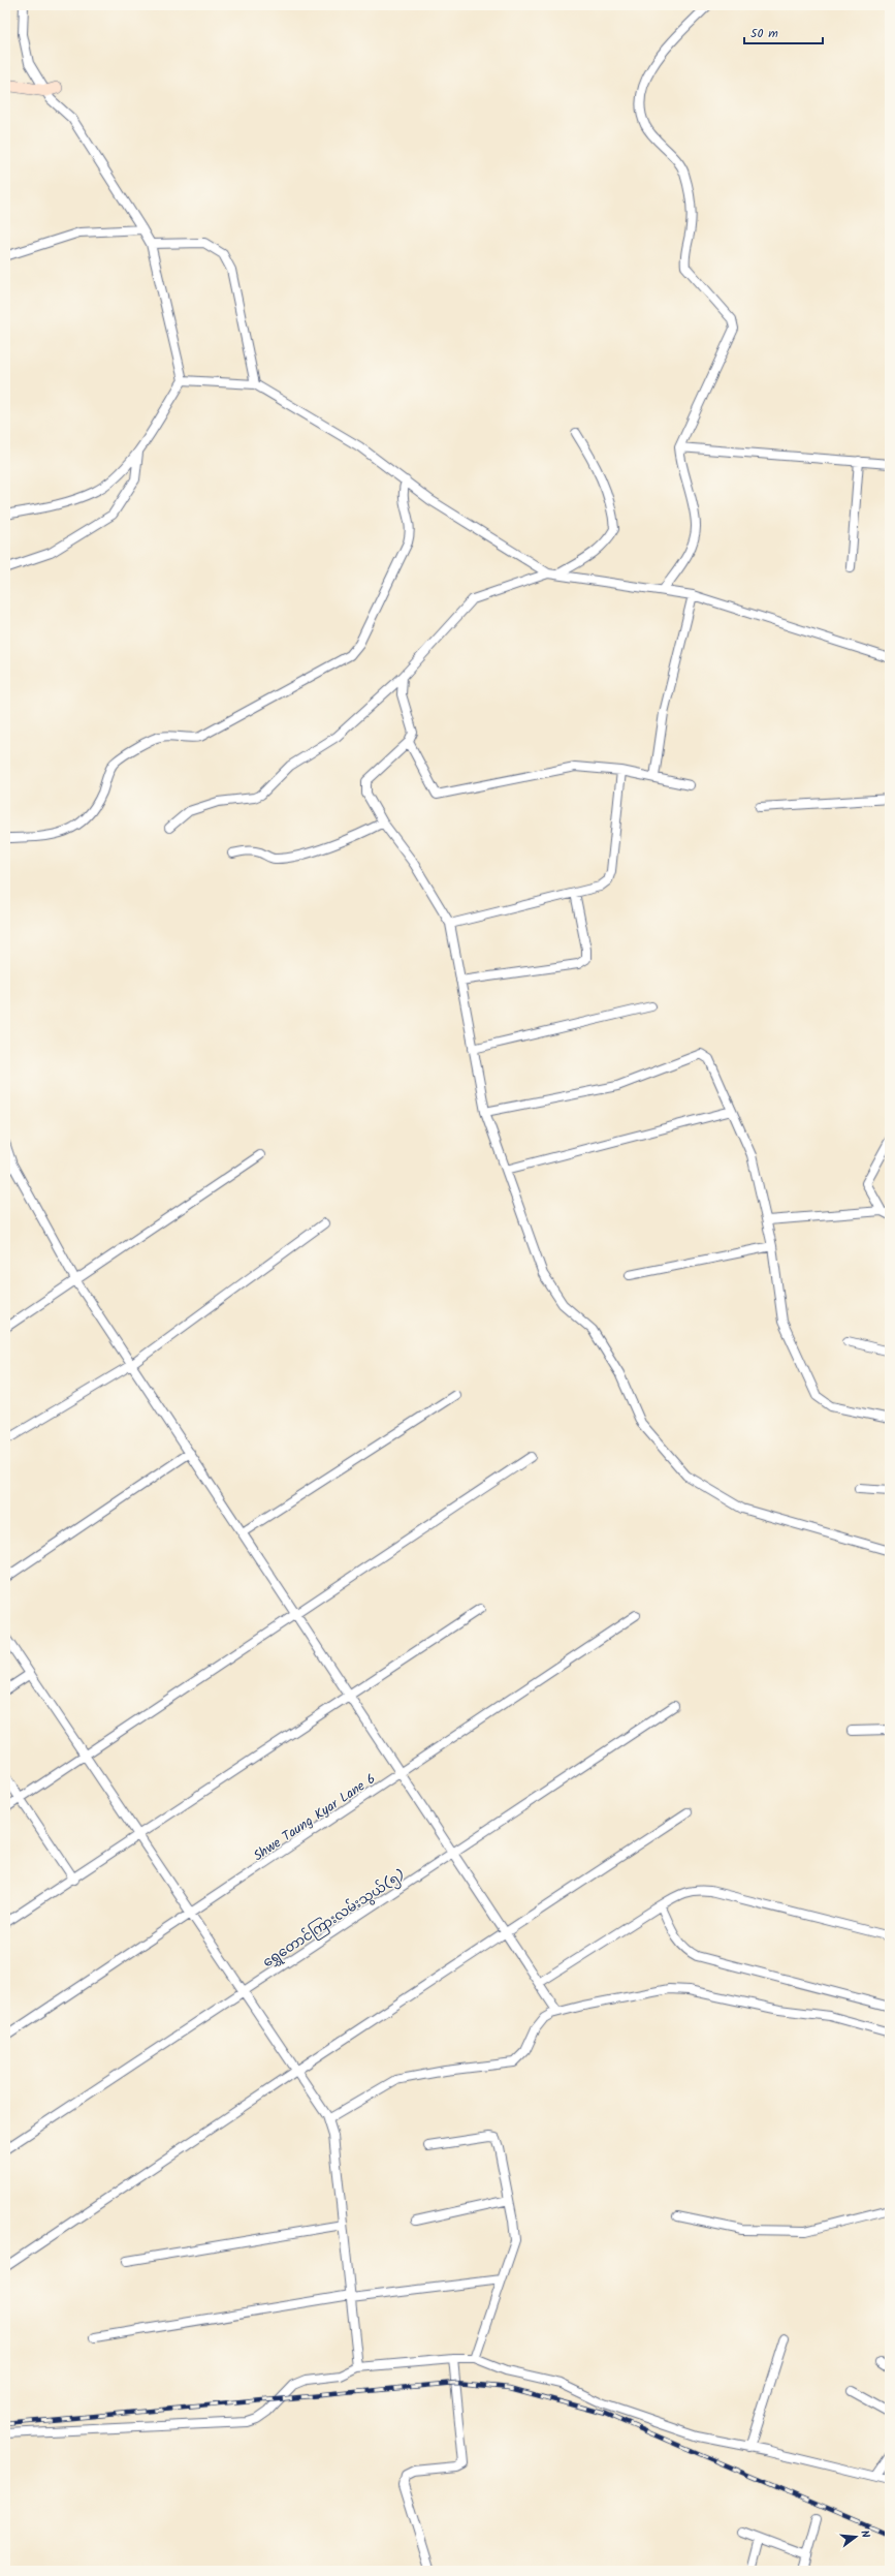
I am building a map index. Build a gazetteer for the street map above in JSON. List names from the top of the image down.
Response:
{
  "streets": {
    "street": ["Shwe Taung Kyar Lane 6", "ရွှေတောင်ကြားလမ်းသွယ်(၅)"]
  },
  "scale_bar": "50 m",
  "north": "right"
}
